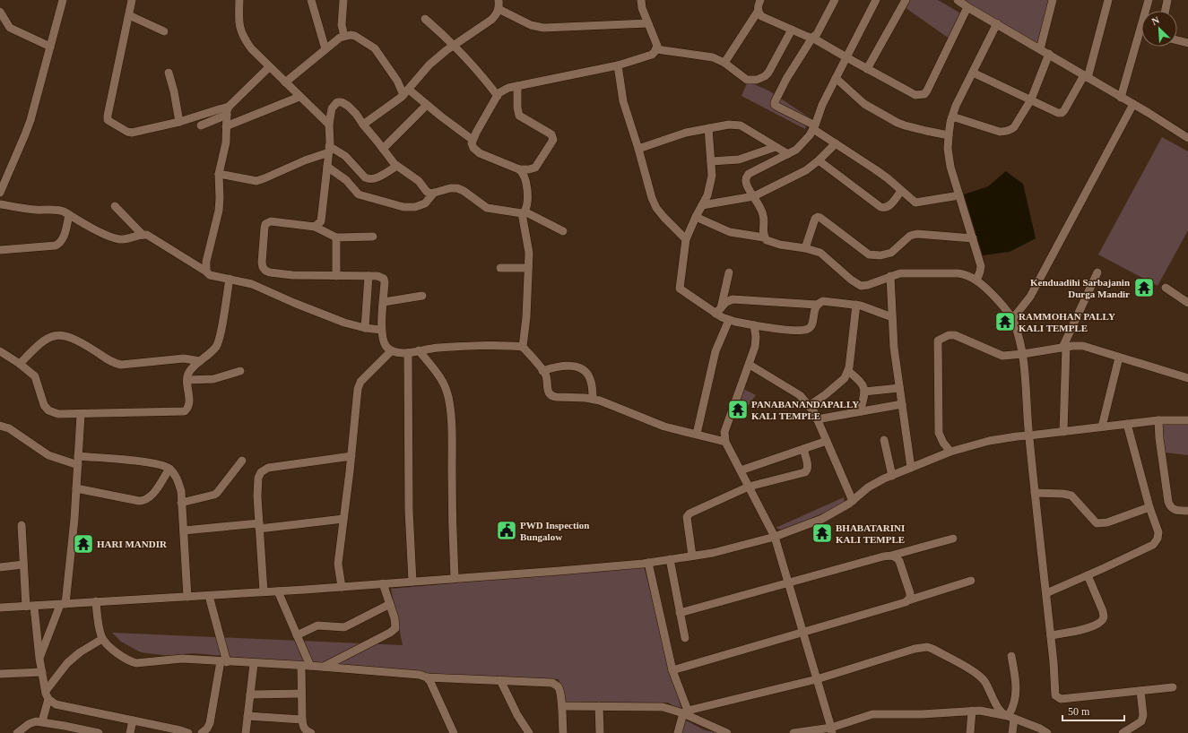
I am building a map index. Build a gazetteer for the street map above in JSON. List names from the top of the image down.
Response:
{
  "places": {
    "temple": [
      "Kenduadihi Sarbajanin Durga Mandir",
      "RAMMOHAN PALLY KALI TEMPLE",
      "PANABANANDAPALLY KALI TEMPLE",
      "BHABATARINI KALI TEMPLE",
      "HARI MANDIR"
    ],
    "public building": ["PWD Inspection Bungalow"]
  },
  "scale_bar": "50 m",
  "north": "top left"
}
